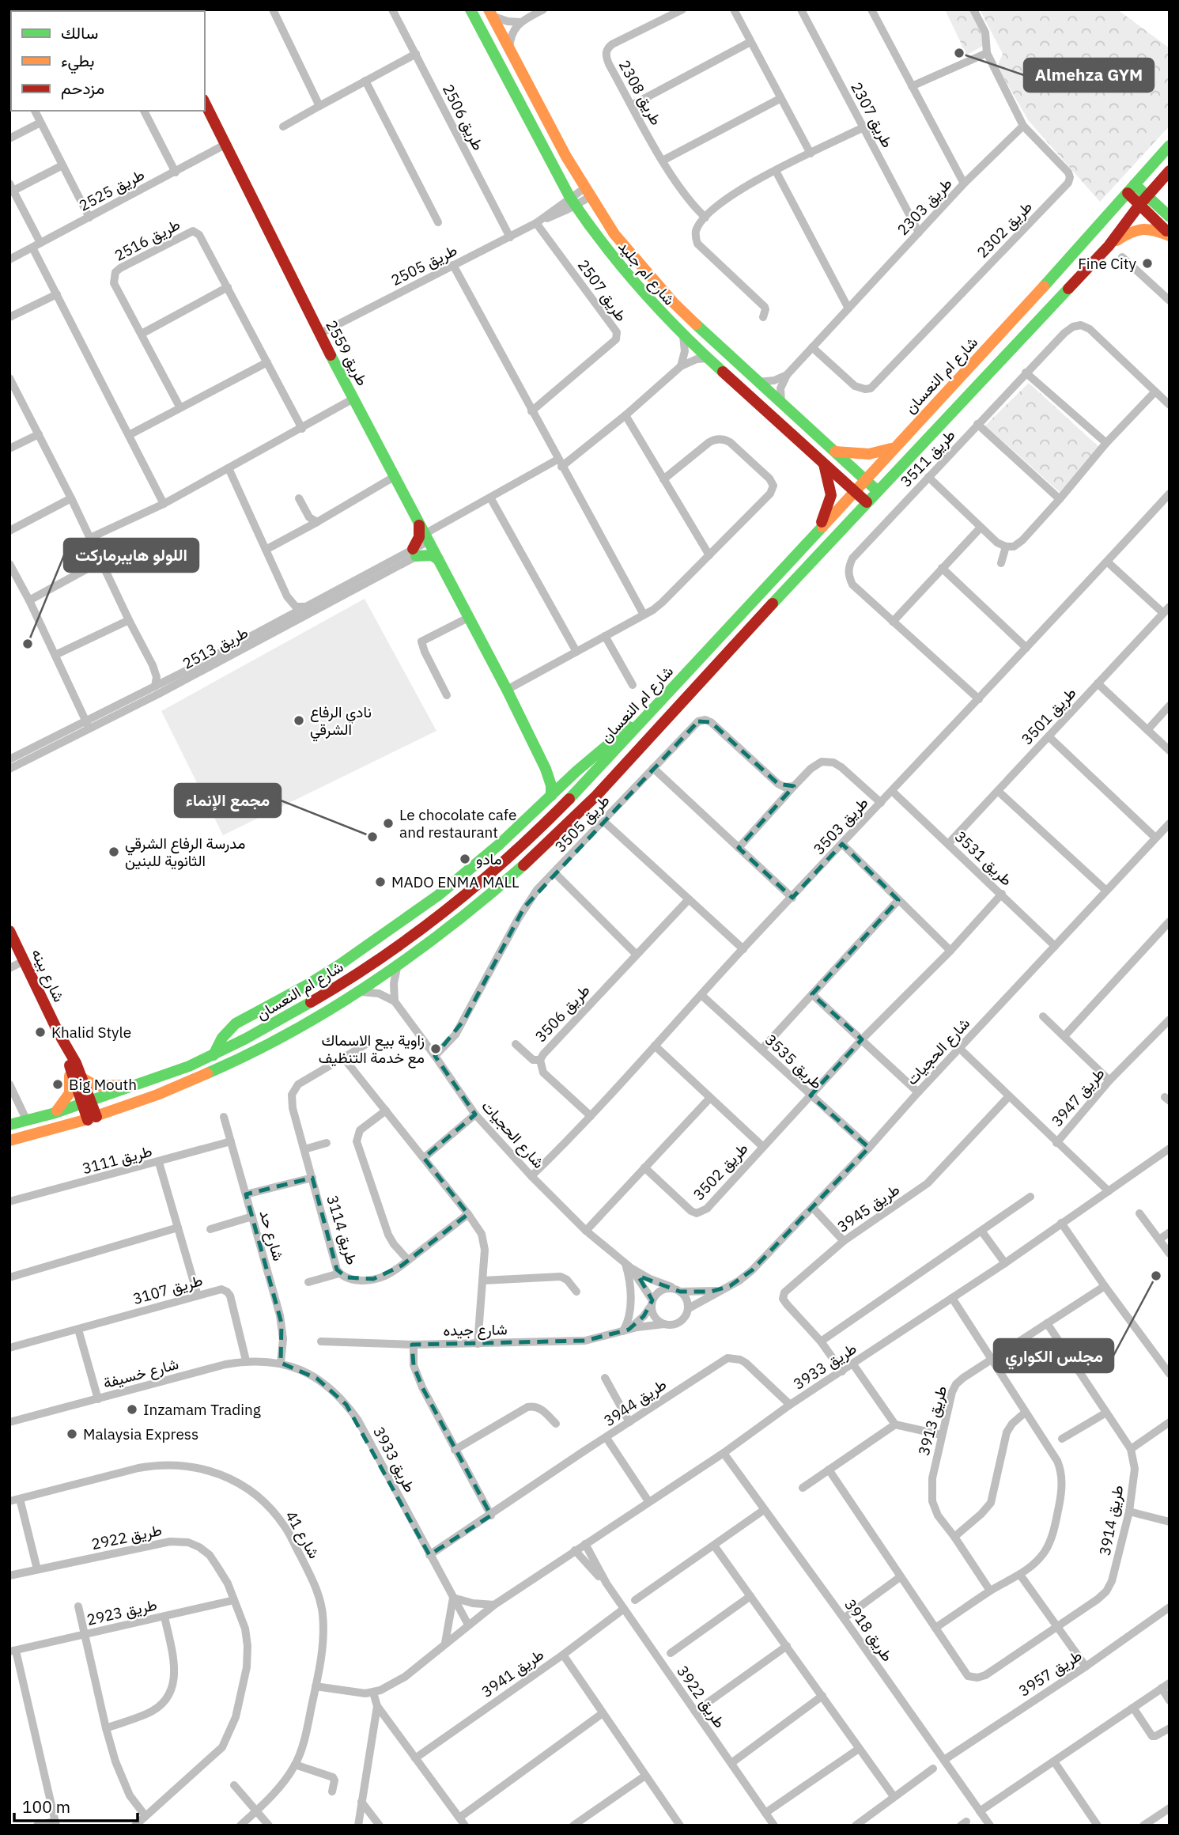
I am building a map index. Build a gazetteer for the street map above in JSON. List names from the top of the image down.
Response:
{
  "streets": {
    "main road": [
      "شارع ام جليد",
      "طريق 2559",
      "شارع ام النعسان",
      "شارع بينه"
    ],
    "street": [
      "طريق 2308",
      "طريق 2307",
      "طريق 2506",
      "طريق 2525",
      "طريق 2303",
      "طريق 2302",
      "طريق 2516",
      "طريق 2505",
      "طريق 2507",
      "طريق 3511",
      "طريق 2513",
      "طريق 3501",
      "طريق 3505",
      "طريق 3503",
      "طريق 3531",
      "طريق 3506",
      "شارع الحجيات",
      "طريق 3535",
      "طريق 3947",
      "طريق 3111",
      "طريق 3502",
      "طريق 3945",
      "طريق 3114",
      "شارع حد",
      "طريق 3107",
      "شارع جيده",
      "طريق 3933",
      "شارع خسيفة",
      "طريق 3944",
      "طريق 3913",
      "طريق 3914",
      "شارع 41",
      "طريق 2922",
      "طريق 2923",
      "طريق 3918",
      "طريق 3941",
      "طريق 3957",
      "طريق 3922"
    ]
  },
  "crossings": [
    ["طريق 2307", "طريق 2303"],
    ["طريق 2506", "طريق 2505"],
    ["طريق 2525", "طريق 2559"],
    ["طريق 2303", "طريق 2302"],
    ["طريق 2505", "شارع ام جليد"],
    ["طريق 2505", "طريق 2507"],
    ["طريق 2505", "طريق 2559"],
    ["شارع ام جليد", "شارع ام النعسان"],
    ["طريق 2559", "طريق 2513"],
    ["شارع ام النعسان", "شارع بينه"],
    ["طريق 3511", "طريق 3503"],
    ["طريق 3501", "طريق 3531"],
    ["طريق 3505", "شارع الحجيات"],
    ["طريق 3503", "طريق 3531"],
    ["طريق 3503", "طريق 3506"],
    ["طريق 3503", "شارع الحجيات"],
    ["طريق 3503", "طريق 3535"],
    ["طريق 3531", "شارع الحجيات"],
    ["طريق 3531", "طريق 3502"],
    ["شارع الحجيات", "طريق 3535"],
    ["شارع الحجيات", "طريق 3947"],
    ["شارع الحجيات", "شارع جيده"],
    ["طريق 3535", "طريق 3502"],
    ["طريق 3947", "طريق 3945"],
    ["طريق 3111", "شارع حد"],
    ["طريق 3945", "طريق 3933"],
    ["شارع حد", "طريق 3933"],
    ["شارع حد", "شارع خسيفة"],
    ["طريق 3107", "شارع خسيفة"],
    ["طريق 3933", "شارع خسيفة"],
    ["طريق 3933", "طريق 3944"],
    ["طريق 3933", "شارع 41"],
    ["طريق 3933", "طريق 3918"],
    ["طريق 3933", "طريق 3922"],
    ["طريق 3913", "طريق 3914"],
    ["طريق 2922", "طريق 2923"],
    ["طريق 3918", "طريق 3957"],
    ["طريق 3941", "طريق 3922"]
  ],
  "places": [
    "Almehza GYM",
    "Fine City",
    "اللولو هايبرماركت",
    "نادي الرفاع الشرقي",
    "Le chocolate cafe and restaurant",
    "مجمع الإنماء",
    "مدرسة الرفاع الشرقي الثانوية للبنين",
    "مادو",
    "MADO ENMA MALL",
    "Khalid Style",
    "زاوية بيع الاسماك مع خدمة التنظيف",
    "Big Mouth",
    "مجلس الكواري",
    "Inzamam Trading",
    "Malaysia Express"
  ],
  "legend": ["سالك", "بطيء", "مزدحم"],
  "scale_bar": "100 m"
}
